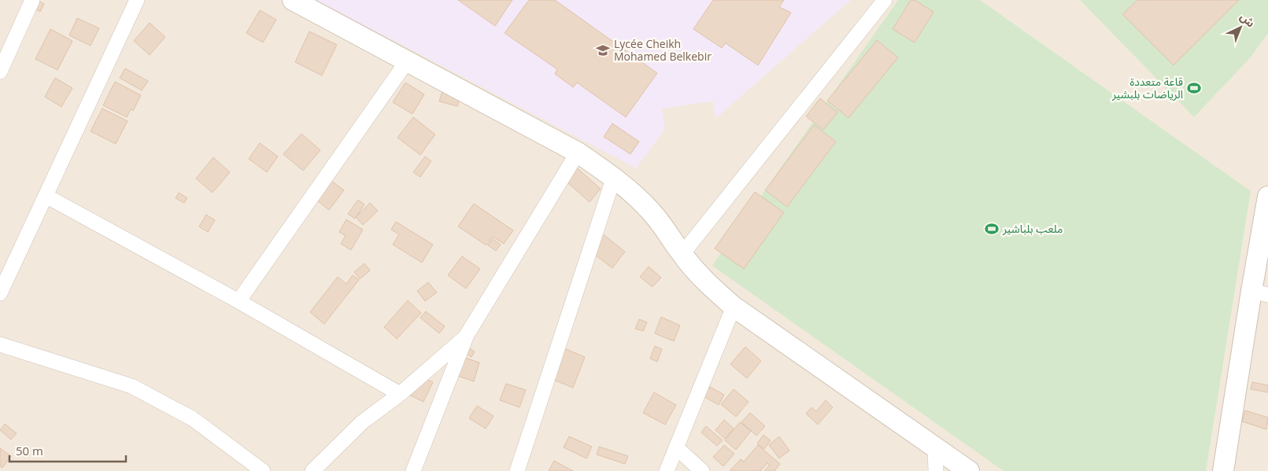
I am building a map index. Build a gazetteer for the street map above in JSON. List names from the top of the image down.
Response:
{
  "places": {
    "school or university": ["Lycée Cheikh Mohamed Belkebir"],
    "sports": ["قاعة متعددة الرياضات بلبشير", "ملعب بلباشير"]
  },
  "scale_bar": "50 m",
  "north": "top right"
}
